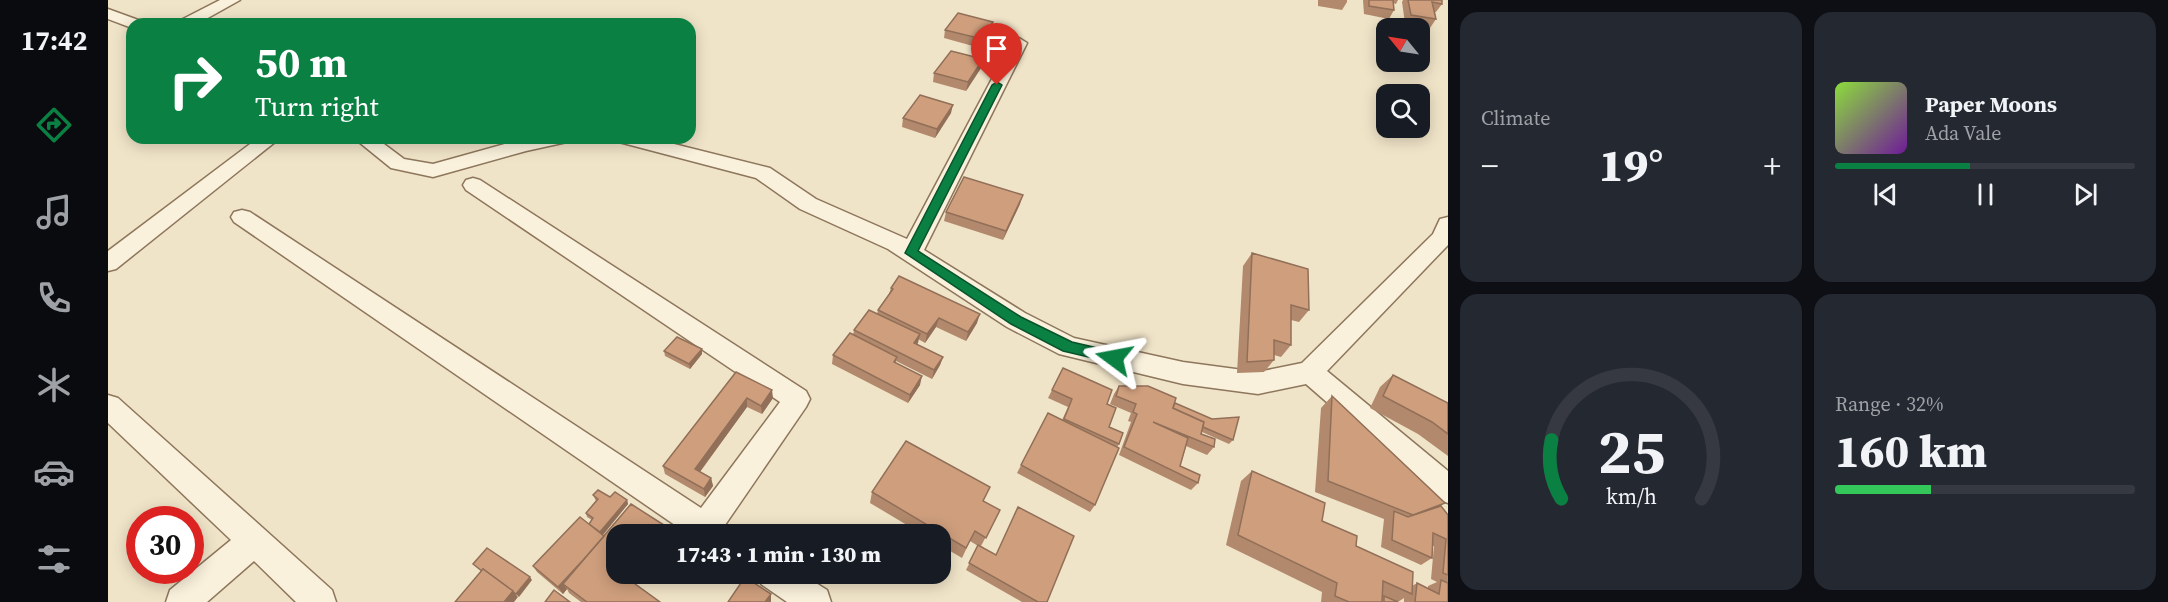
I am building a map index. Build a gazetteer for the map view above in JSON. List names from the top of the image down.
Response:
{
  "north": "top left",
  "page": {
    "tabs": "17:42",
    "tile": [
      "Climate",
      ["Range · 32%", "160 km"]
    ],
    "turn": ["50 m", "Turn right"],
    "song": ["Paper Moons", "Ada Vale"],
    "heat": ["−", "19°", "+"],
    "limit": "30",
    "trip": "17:43 · 1 min · 130 m",
    "gauge": ["25", "km/h"]
  }
}
